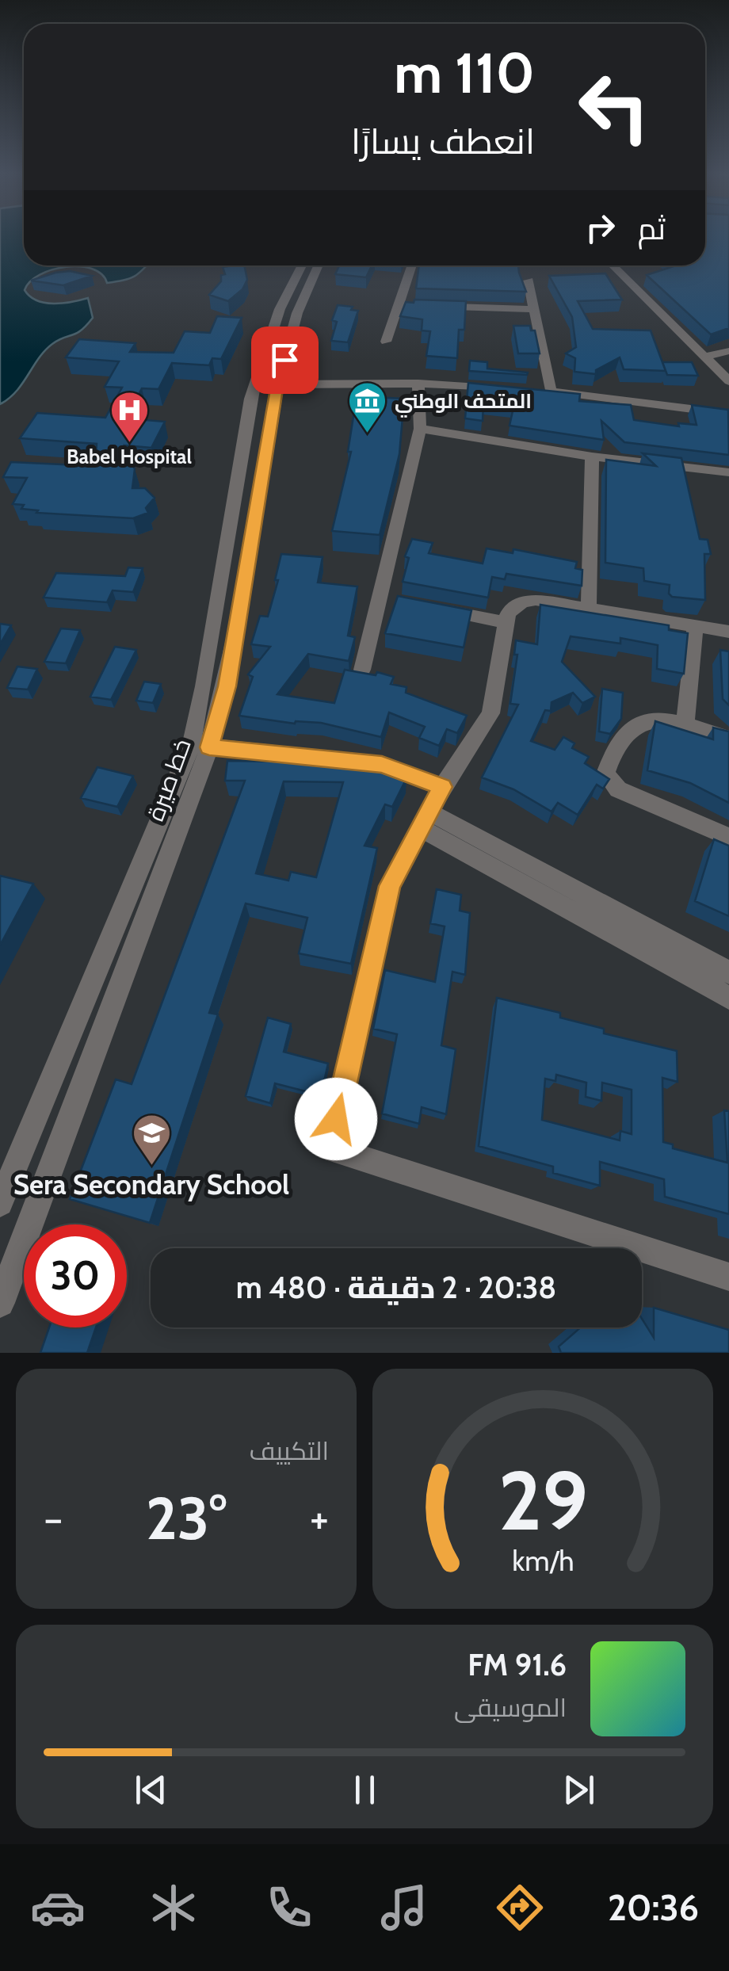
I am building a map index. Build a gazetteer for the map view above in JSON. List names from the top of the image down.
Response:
{
  "streets": {
    "street": ["خط صيرة"]
  },
  "places": {
    "museum": ["المتحف الوطني"],
    "hospital": ["Babel Hospital"],
    "school or university": ["Sera Secondary School"]
  },
  "page": {
    "turn": ["110 m", "انعطف يسارًا"],
    "then": "ثم",
    "limit": "30",
    "trip": "20:38 · 2 دقيقة · 480 m",
    "tile": "التكييف",
    "heat": ["−", "23°", "+"],
    "song": ["91.6 FM", "الموسيقى"],
    "tabs": "20:36",
    "gauge": ["29", "km/h"]
  }
}
